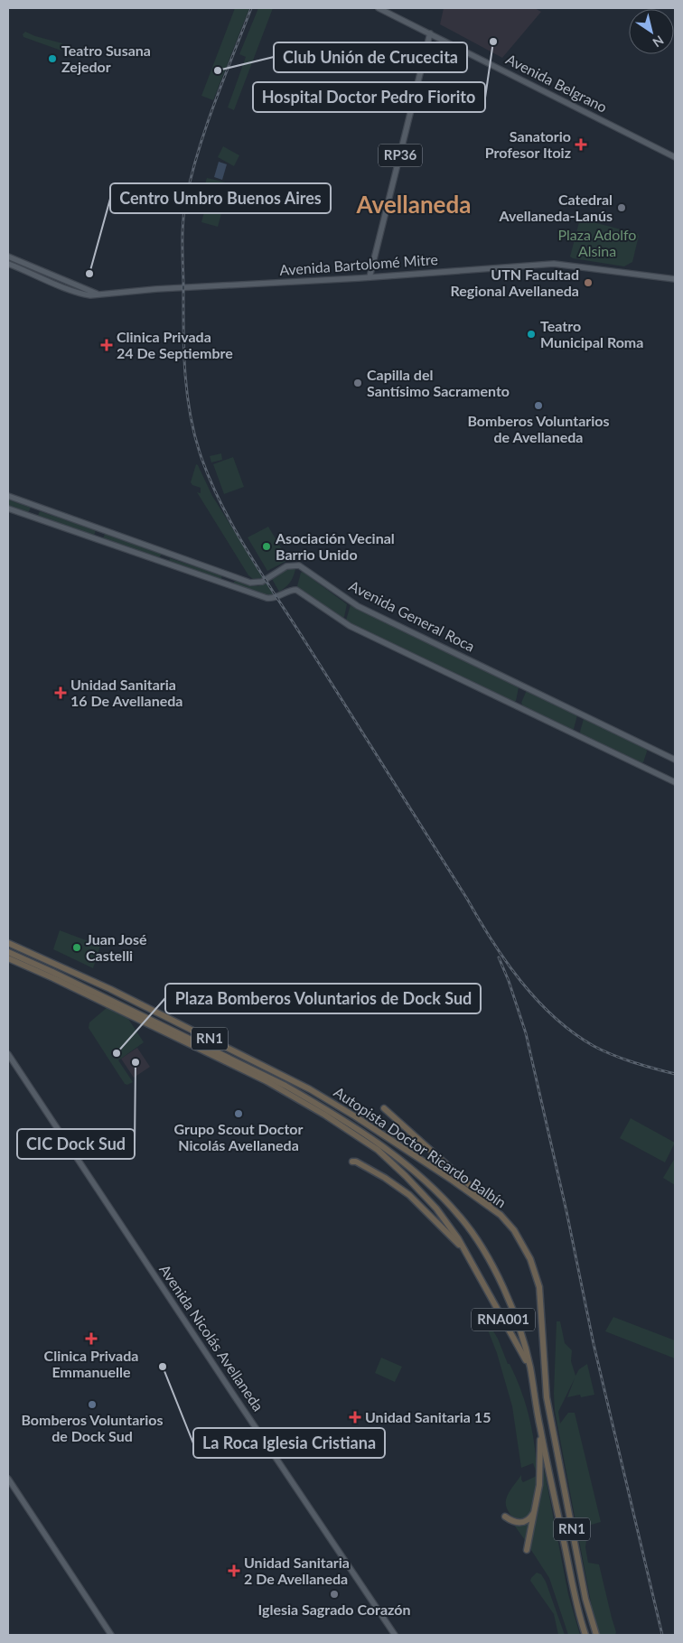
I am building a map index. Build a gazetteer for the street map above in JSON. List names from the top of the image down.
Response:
{
  "streets": {
    "highway": ["RN1", "Autopista Doctor Ricardo Balbín", "RNA001"],
    "main road": [
      "Avenida Belgrano",
      "RP36",
      "Avenida Bartolomé Mitre",
      "Avenida General Roca",
      "Avenida Nicolás Avellaneda"
    ]
  },
  "crossings": [
    ["Avenida Belgrano", "RP36"],
    ["RP36", "Avenida Bartolomé Mitre"],
    ["Autopista Doctor Ricardo Balbín", "RNA001"]
  ],
  "districts": ["Avellaneda"],
  "parks": ["Plaza Adolfo Alsina"],
  "places": {
    "other": [
      "Hospital Doctor Pedro Fiorito",
      "Teatro Susana Zejedor",
      "Club Unión de Crucecita",
      "Catedral Avellaneda-Lanús",
      "Centro Umbro Buenos Aires",
      "UTN Facultad Regional Avellaneda",
      "Teatro Municipal Roma",
      "Capilla del Santísimo Sacramento",
      "Bomberos Voluntarios de Avellaneda",
      "Asociación Vecinal Barrio Unido",
      "Juan José Castelli",
      "Plaza Bomberos Voluntarios de Dock Sud",
      "CIC Dock Sud",
      "Grupo Scout Doctor Nicolás Avellaneda",
      "La Roca Iglesia Cristiana",
      "Bomberos Voluntarios de Dock Sud",
      "Iglesia Sagrado Corazón"
    ],
    "health": [
      "Sanatorio Profesor Itoiz",
      "Clinica Privada 24 De Septiembre",
      "Unidad Sanitaria 16 De Avellaneda",
      "Clinica Privada Emmanuelle",
      "Unidad Sanitaria 15",
      "Unidad Sanitaria 2 De Avellaneda"
    ]
  },
  "north": "bottom right"
}
